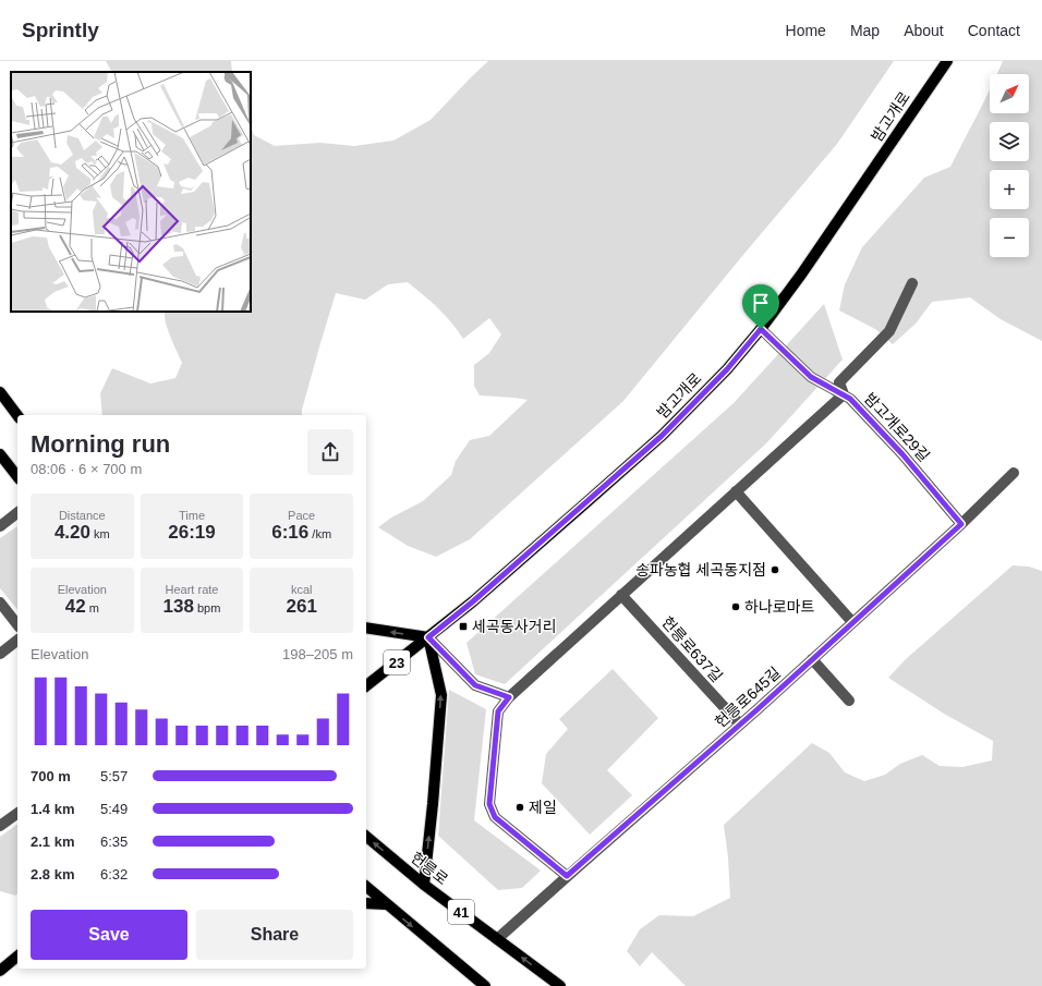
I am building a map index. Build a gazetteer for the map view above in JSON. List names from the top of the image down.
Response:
{
  "streets": {
    "main road": [
      "밤고개로",
      "23",
      "헌릉로",
      "41"
    ],
    "street": ["밤고개로29길", "헌릉로637길", "헌릉로645길"]
  },
  "crossings": [
    ["밤고개로", "밤고개로29길"],
    ["밤고개로29길", "헌릉로645길"],
    ["헌릉로637길", "헌릉로645길"],
    ["헌릉로645길", "헌릉로"]
  ],
  "places": {
    "other": ["송파농협 세곡동지점", "하나로마트", "제일"],
    "transit": ["세곡동사거리"]
  },
  "north": "top right",
  "page": {
    "header": "Sprintly",
    "nav": [
      "Home",
      "Map",
      "About",
      "Contact"
    ],
    "map_buttons": ["+", "−"],
    "heading": ["Morning run", "08:06 · 6 × 700 m"],
    "stats": [
      ["Distance", "4.20 km"],
      ["Time", "26:19"],
      ["Pace", "6:16 /km"],
      ["Elevation", "42 m"],
      ["Heart rate", "138 bpm"],
      ["kcal", "261"]
    ],
    "chart": ["Elevation", "198–205 m"],
    "list": [
      {
        "name": "700 m",
        "note": "5:57"
      },
      {
        "name": "1.4 km",
        "note": "5:49"
      },
      {
        "name": "2.1 km",
        "note": "6:35"
      },
      {
        "name": "2.8 km",
        "note": "6:32"
      }
    ],
    "buttons": ["Save", "Share"]
  }
}
